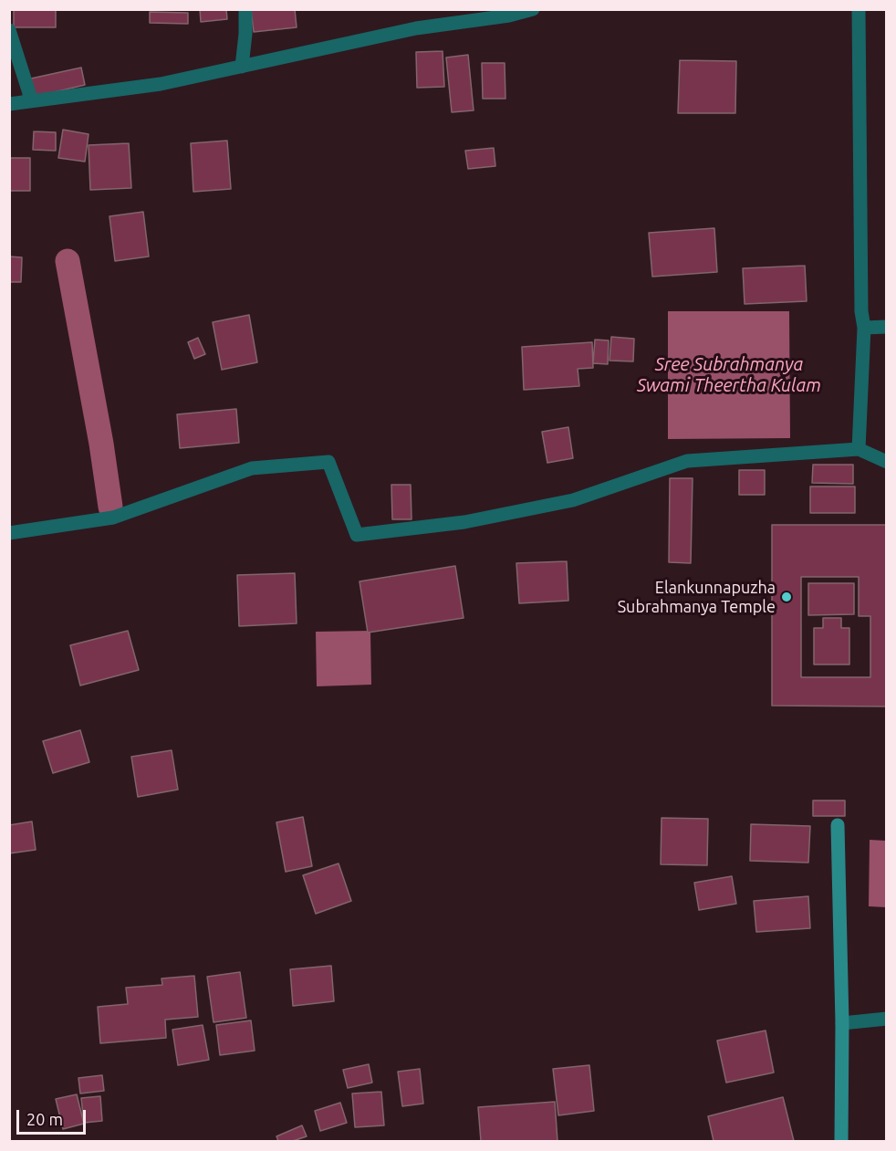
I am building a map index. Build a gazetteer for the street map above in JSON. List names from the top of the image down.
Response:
{
  "water": ["Sree Subrahmanya Swami Theertha Kulam"],
  "places": ["Elankunnapuzha Subrahmanya Temple"],
  "scale_bar": "20 m"
}
